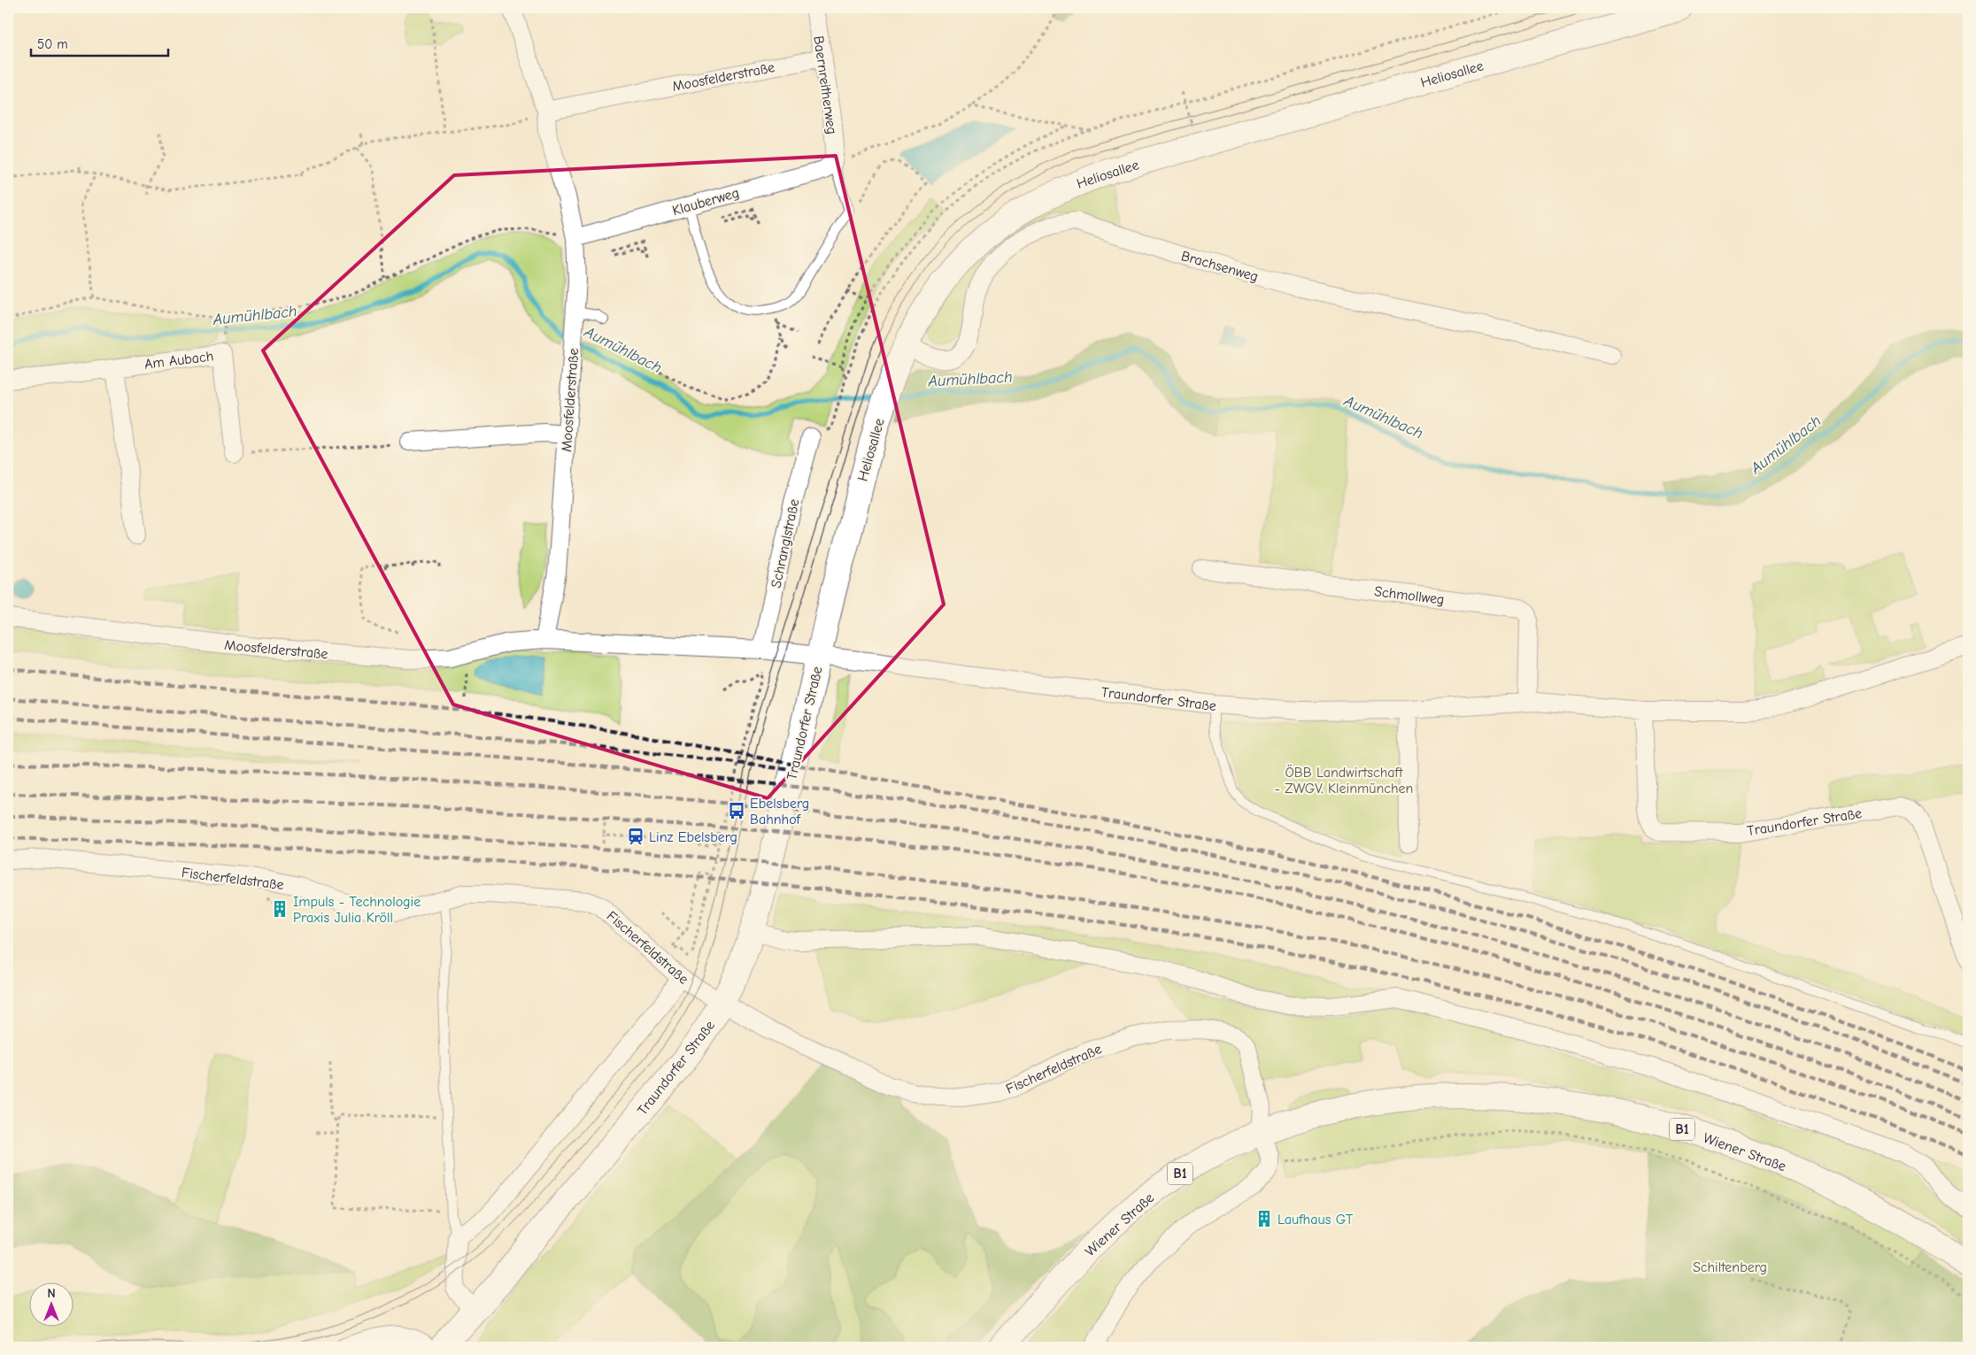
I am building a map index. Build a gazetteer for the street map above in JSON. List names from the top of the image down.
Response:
{
  "streets": {
    "street": [
      "Heliosallee",
      "Moosfelderstraße",
      "Baernreitherweg",
      "Klauberweg",
      "Brachsenweg",
      "Am Aubach",
      "Schranglstraße",
      "Schmollweg",
      "Traundorfer Straße",
      "Fischerfeldstraße",
      "B1",
      "Wiener Straße"
    ]
  },
  "crossings": [
    ["Heliosallee", "Moosfelderstraße"],
    ["Heliosallee", "Brachsenweg"],
    ["Heliosallee", "Traundorfer Straße"],
    ["Moosfelderstraße", "Baernreitherweg"],
    ["Moosfelderstraße", "Klauberweg"],
    ["Moosfelderstraße", "Schranglstraße"],
    ["Moosfelderstraße", "Traundorfer Straße"],
    ["Baernreitherweg", "Klauberweg"],
    ["Schmollweg", "Traundorfer Straße"],
    ["Traundorfer Straße", "Fischerfeldstraße"],
    ["Fischerfeldstraße", "Wiener Straße"]
  ],
  "water": ["Aumühlbach"],
  "parks": ["ÖBB Landwirtschaft - ZWGV. Kleinmünchen", "Schiltenberg"],
  "places": {
    "bus stop": ["Ebelsberg Bahnhof"],
    "station": ["Linz Ebelsberg"],
    "building": ["Impuls - Technologie Praxis Julia Kröll", "Laufhaus GT"]
  },
  "scale_bar": "50 m",
  "north": "top"
}
